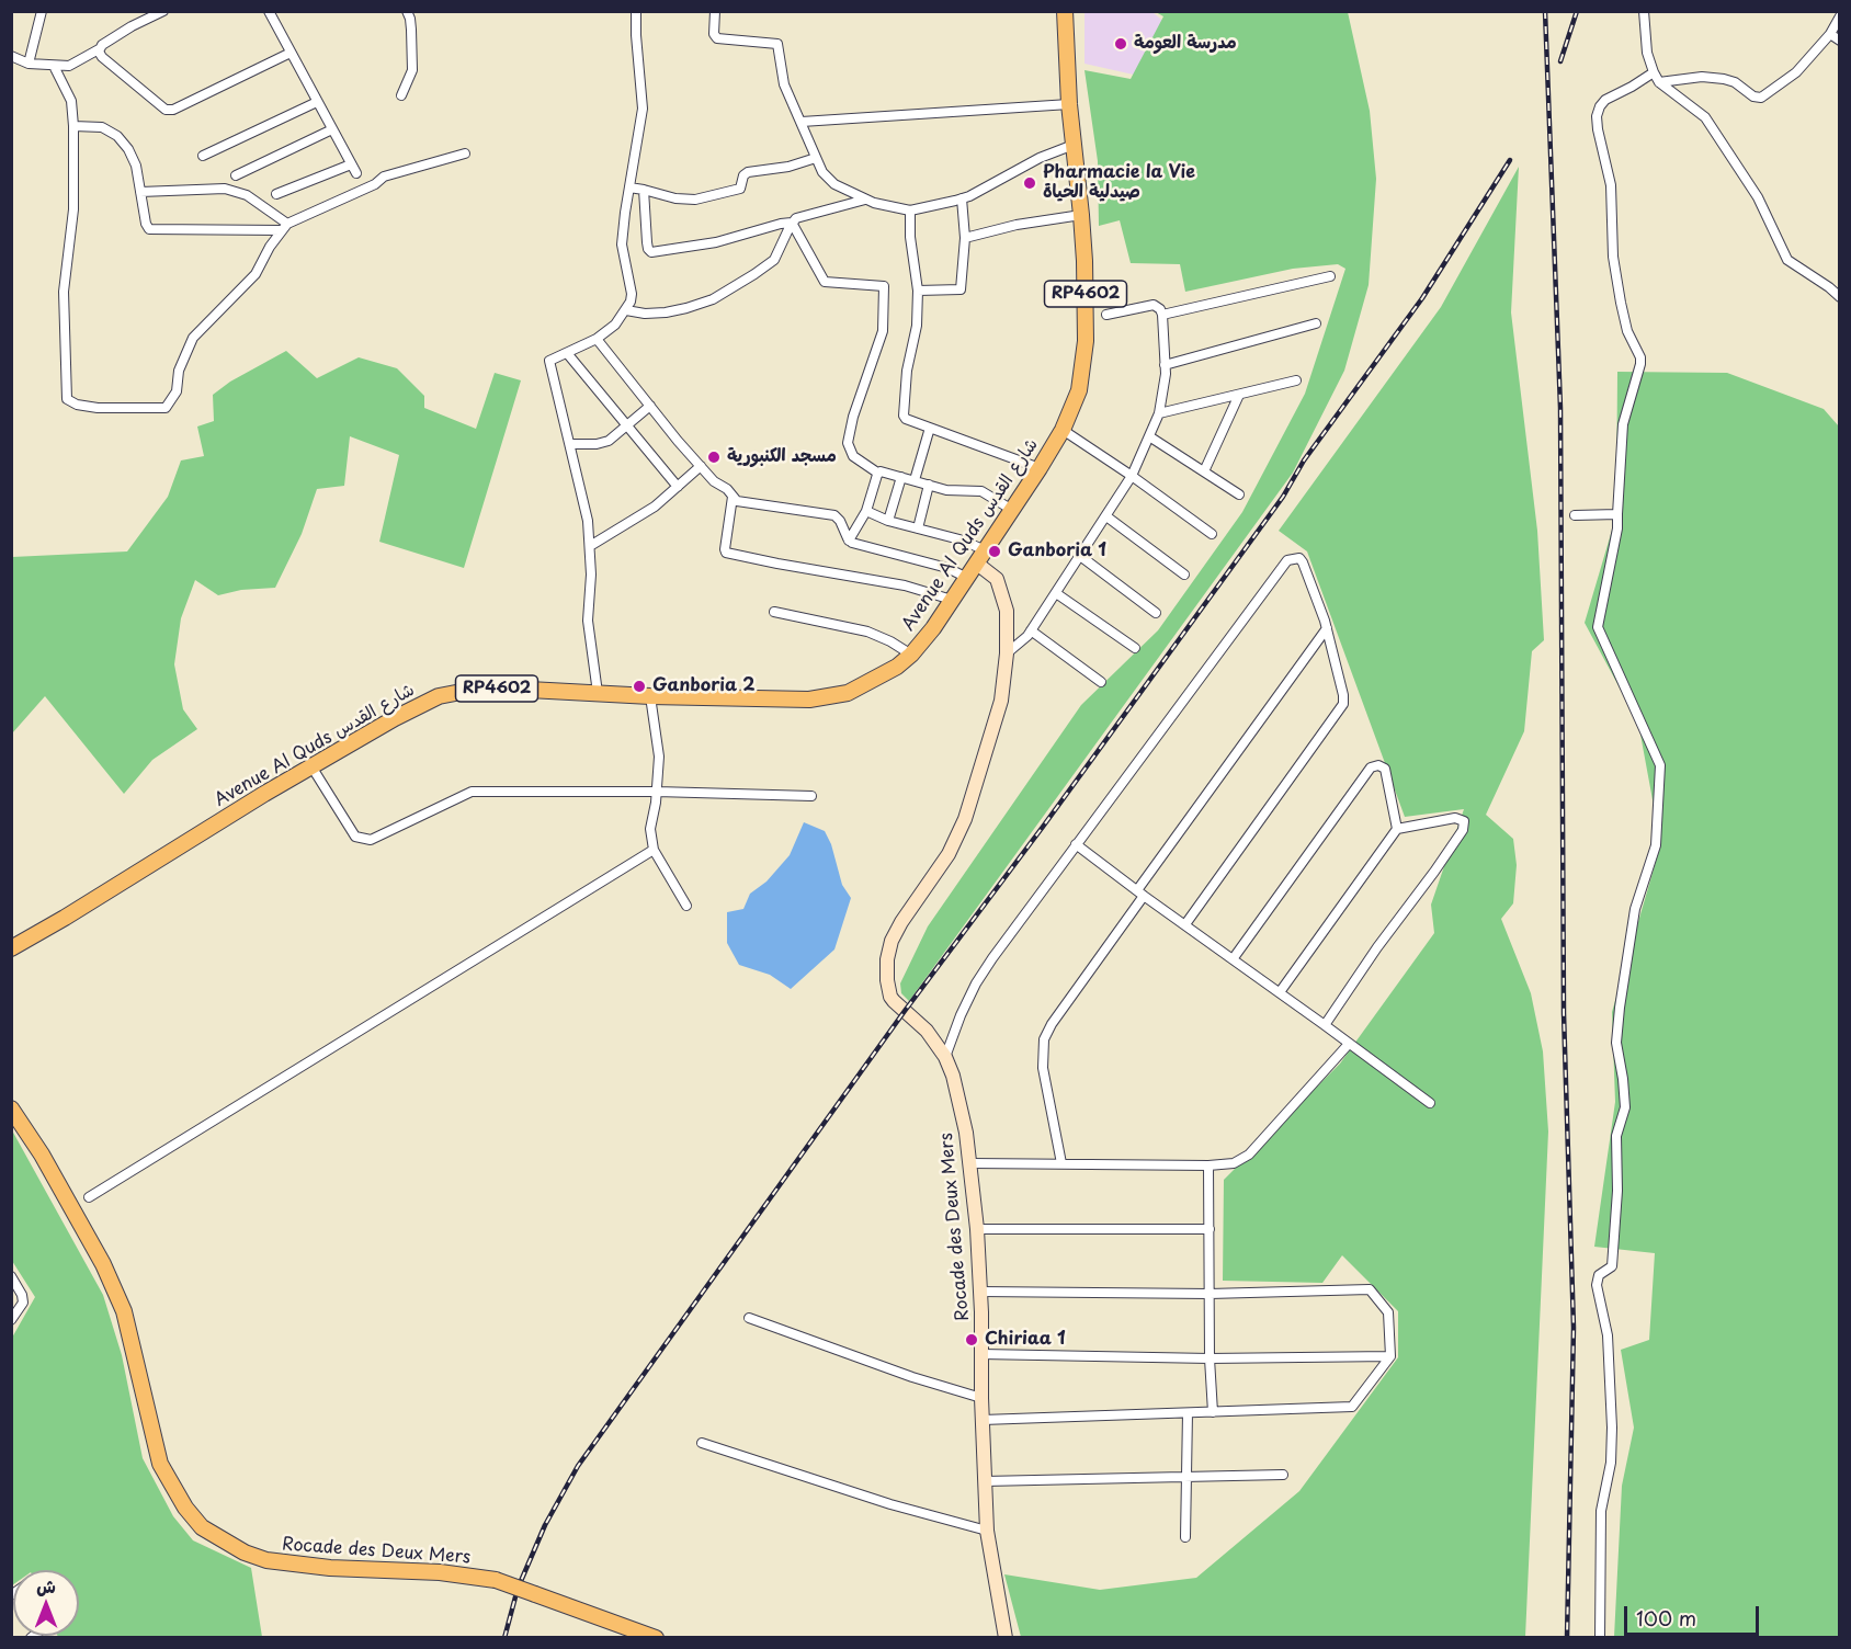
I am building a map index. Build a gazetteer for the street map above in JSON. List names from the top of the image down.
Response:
{
  "streets": {
    "main road": ["RP4602", "Avenue Al Quds شارع القدس", "Rocade des Deux Mers"]
  },
  "crossings": [
    ["Avenue Al Quds شارع القدس", "Rocade des Deux Mers"]
  ],
  "places": [
    "مدرسة العومة",
    "Pharmacie la Vie صيدلية الحياة",
    "مسجد الكنبورية",
    "Ganboria 1",
    "Ganboria 2",
    "Chiriaa 1"
  ],
  "scale_bar": "100 m",
  "north": "top"
}
